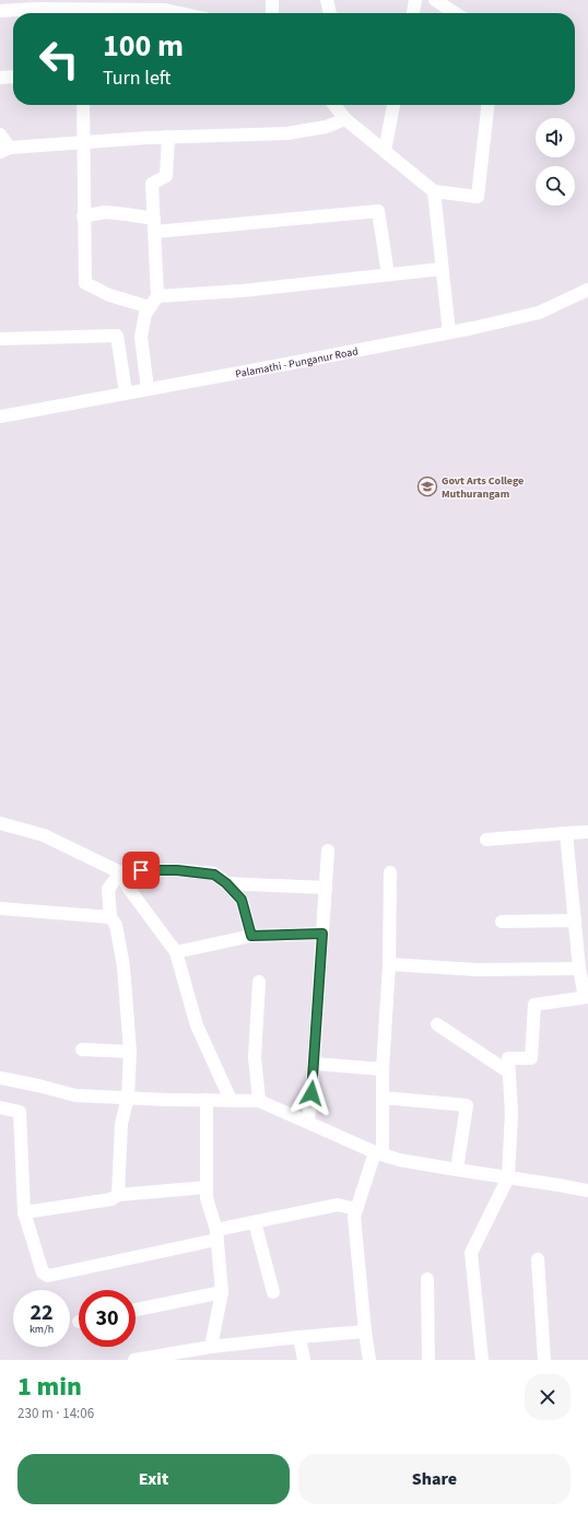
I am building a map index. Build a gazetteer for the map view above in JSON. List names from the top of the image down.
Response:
{
  "streets": {
    "street": ["Palamathi - Punganur Road"]
  },
  "places": {
    "school or university": ["Govt Arts College Muthurangam"]
  },
  "page": {
    "turn": ["100 m", "Turn left"],
    "speed": "22 km/h",
    "limit": "30",
    "heading": ["1 min", "230 m · 14:06"],
    "buttons": ["Exit", "Share"]
  }
}
